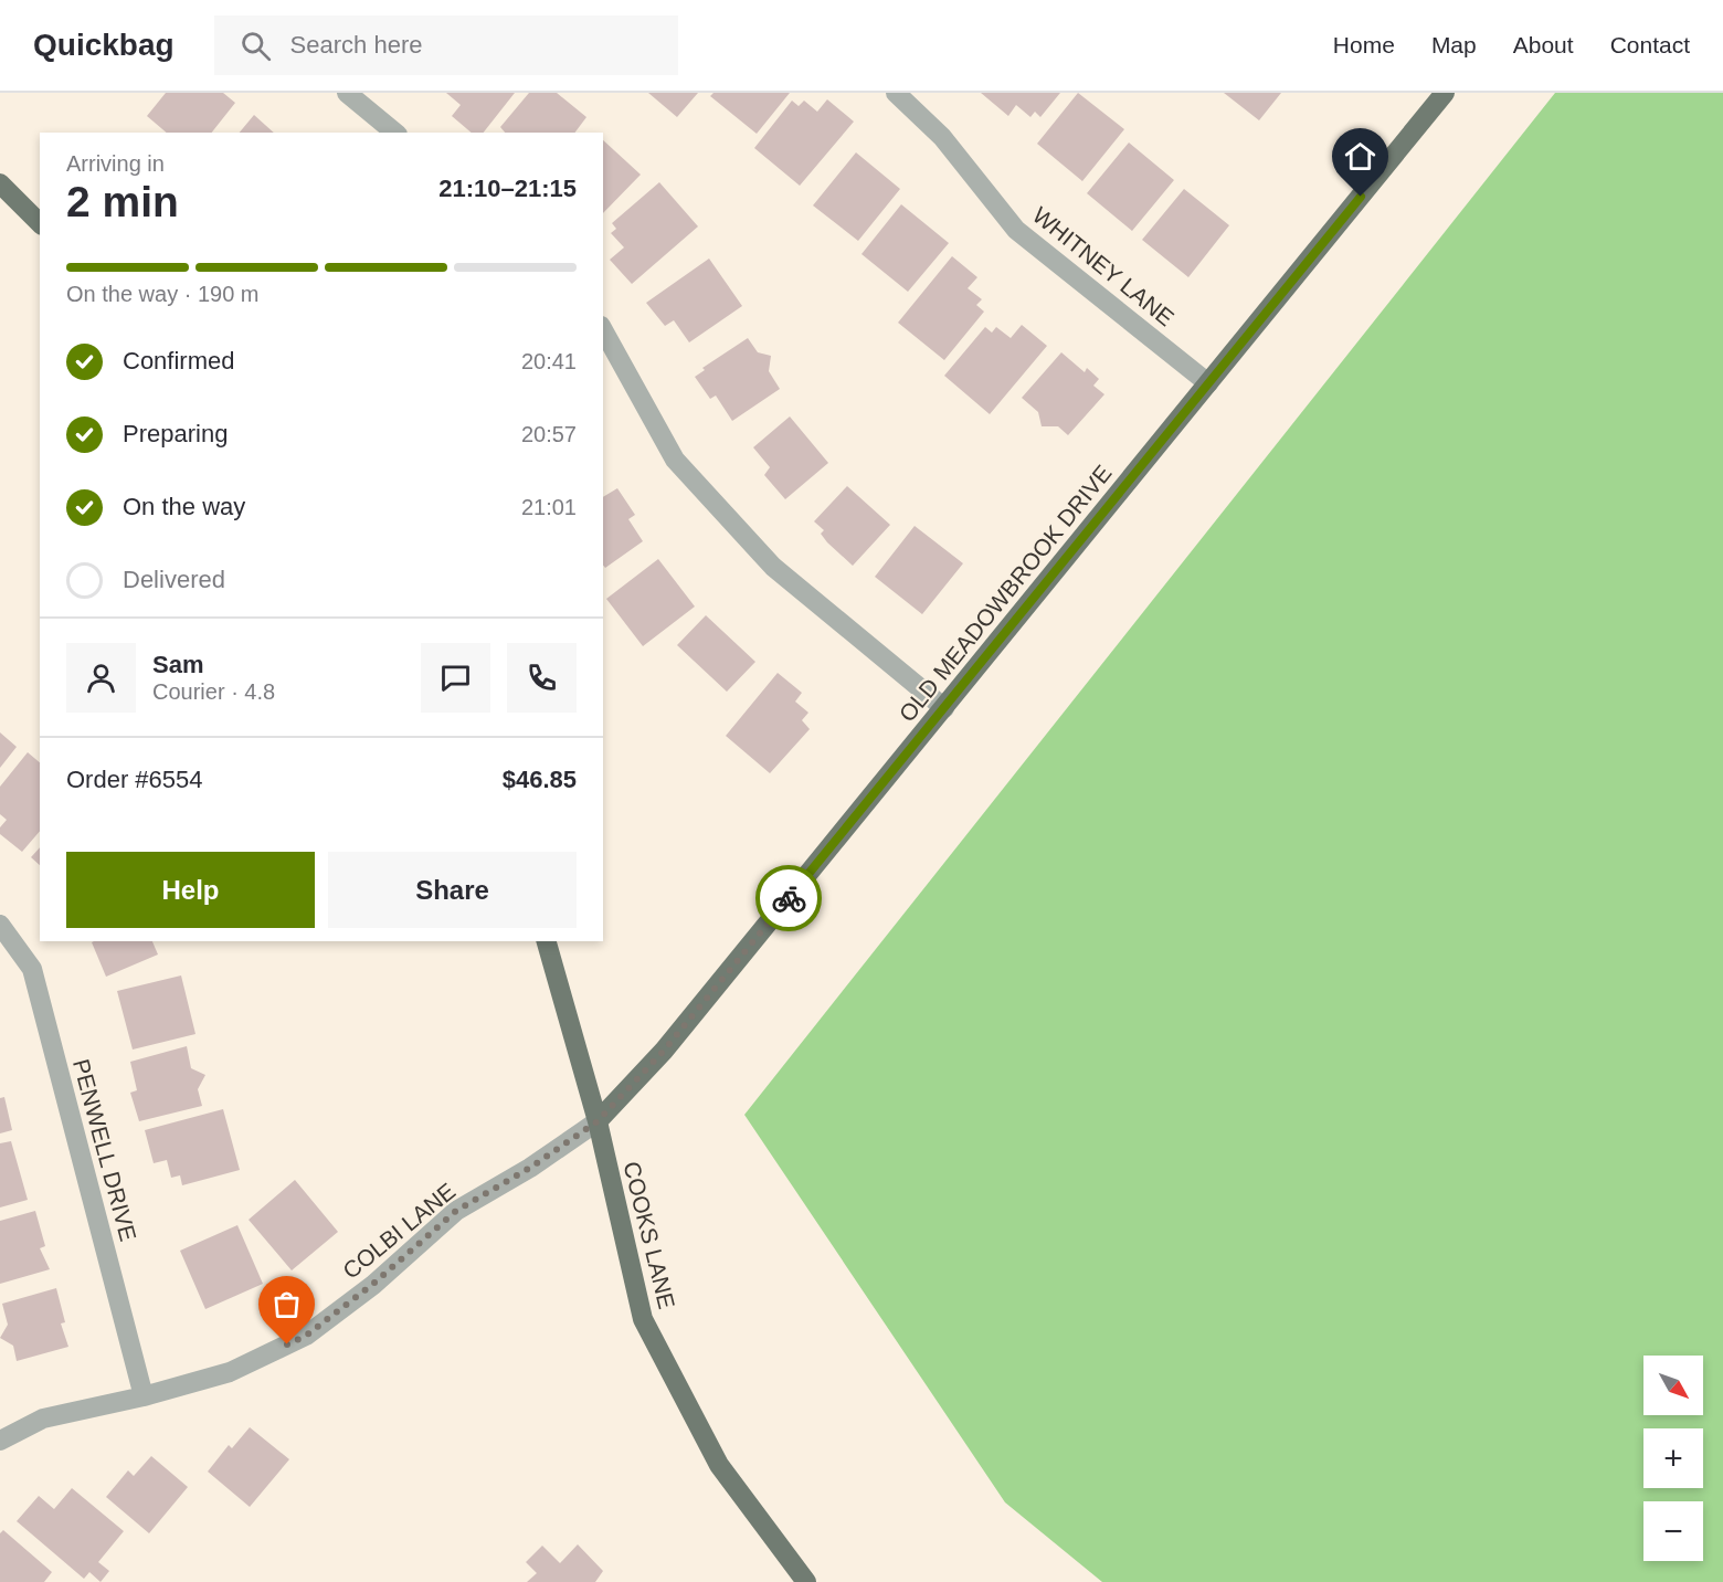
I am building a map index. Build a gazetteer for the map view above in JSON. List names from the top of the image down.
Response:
{
  "streets": {
    "main road": ["OLD MEADOWBROOK DRIVE", "COOKS LANE"],
    "street": ["WHITNEY LANE", "PENWELL DRIVE", "COLBI LANE"]
  },
  "crossings": [
    ["WHITNEY LANE", "OLD MEADOWBROOK DRIVE"],
    ["OLD MEADOWBROOK DRIVE", "COLBI LANE"],
    ["OLD MEADOWBROOK DRIVE", "COOKS LANE"],
    ["PENWELL DRIVE", "COLBI LANE"],
    ["COLBI LANE", "COOKS LANE"]
  ],
  "north": "bottom right",
  "page": {
    "header": "Quickbag",
    "search": "Search here",
    "nav": [
      "Home",
      "Map",
      "About",
      "Contact"
    ],
    "heading": ["2 min", "Arriving in", "21:10–21:15"],
    "panel": [
      "Sam",
      "Courier · 4.8",
      "Order #6554",
      "$46.85"
    ],
    "bar": "On the way · 190 m",
    "list": [
      ["Confirmed", "20:41"],
      ["Preparing", "20:57"],
      ["On the way", "21:01"],
      "Delivered"
    ],
    "buttons": ["Help", "Share"],
    "map_buttons": ["+", "−"]
  }
}
